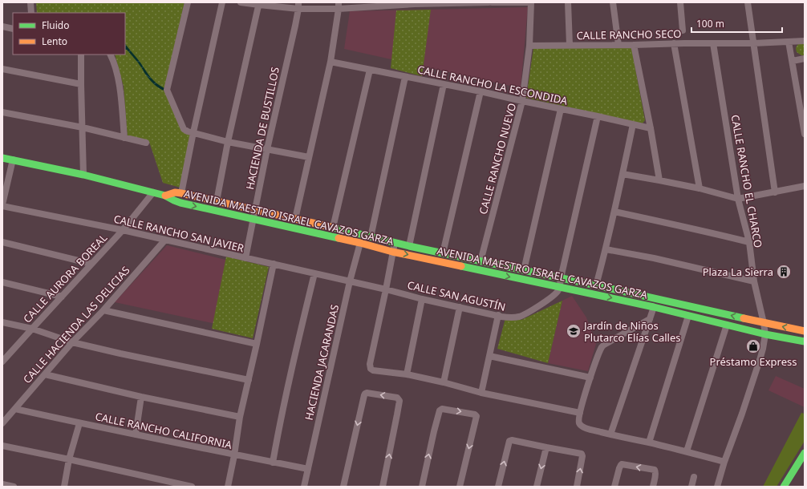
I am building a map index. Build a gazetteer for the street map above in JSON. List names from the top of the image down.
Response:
{
  "streets": {
    "street": [
      "CALLE RANCHO SECO",
      "CALLE RANCHO LA ESCONDIDA",
      "HACIENDA DE BUSTILLOS",
      "CALLE RANCHO NUEVO",
      "CALLE RANCHO EL CHARCO",
      "AVENIDA MAESTRO ISRAEL CAVAZOS GARZA",
      "CALLE RANCHO SAN JAVIER",
      "CALLE AURORA BOREAL",
      "CALLE SAN AGUSTÍN",
      "CALLE HACIENDA LAS DELICIAS",
      "HACIENDA JACARANDAS",
      "CALLE RANCHO CALIFORNIA"
    ]
  },
  "crossings": [
    ["CALLE RANCHO SECO", "CALLE RANCHO NUEVO"],
    ["CALLE RANCHO SECO", "CALLE RANCHO EL CHARCO"],
    ["CALLE RANCHO LA ESCONDIDA", "CALLE RANCHO NUEVO"],
    ["HACIENDA DE BUSTILLOS", "AVENIDA MAESTRO ISRAEL CAVAZOS GARZA"],
    ["HACIENDA DE BUSTILLOS", "CALLE RANCHO SAN JAVIER"],
    ["CALLE RANCHO NUEVO", "AVENIDA MAESTRO ISRAEL CAVAZOS GARZA"],
    ["CALLE RANCHO EL CHARCO", "AVENIDA MAESTRO ISRAEL CAVAZOS GARZA"],
    ["AVENIDA MAESTRO ISRAEL CAVAZOS GARZA", "CALLE SAN AGUSTÍN"],
    ["AVENIDA MAESTRO ISRAEL CAVAZOS GARZA", "HACIENDA JACARANDAS"],
    ["CALLE RANCHO SAN JAVIER", "CALLE AURORA BOREAL"],
    ["CALLE RANCHO SAN JAVIER", "CALLE SAN AGUSTÍN"],
    ["CALLE RANCHO SAN JAVIER", "CALLE HACIENDA LAS DELICIAS"],
    ["CALLE RANCHO SAN JAVIER", "HACIENDA JACARANDAS"],
    ["CALLE SAN AGUSTÍN", "HACIENDA JACARANDAS"],
    ["CALLE HACIENDA LAS DELICIAS", "CALLE RANCHO CALIFORNIA"],
    ["HACIENDA JACARANDAS", "CALLE RANCHO CALIFORNIA"]
  ],
  "places": {
    "building": ["Plaza La Sierra"],
    "school or university": ["Jardín de Niños Plutarco Elías Calles"],
    "shop": ["Préstamo Express"]
  },
  "legend": ["Fluido", "Lento"],
  "scale_bar": "100 m"
}
